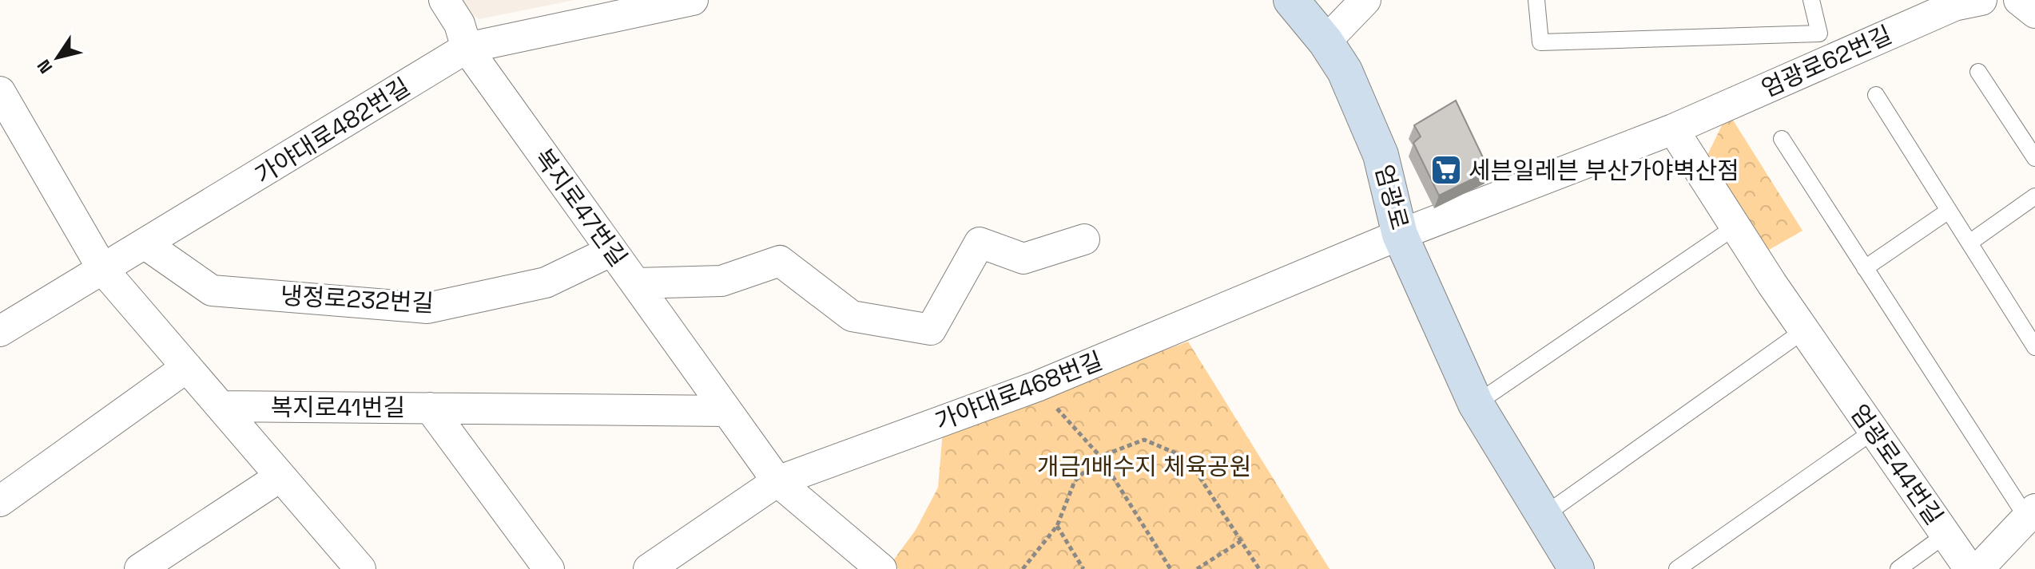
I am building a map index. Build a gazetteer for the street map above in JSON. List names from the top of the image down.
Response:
{
  "streets": {
    "main road": ["엄광로"],
    "street": [
      "엄광로62번길",
      "가야대로482번길",
      "복지로47번길",
      "냉정로232번길",
      "가야대로468번길",
      "복지로41번길",
      "엄광로44번길"
    ]
  },
  "crossings": [
    ["엄광로62번길", "엄광로"],
    ["엄광로62번길", "가야대로468번길"],
    ["가야대로482번길", "복지로47번길"],
    ["가야대로482번길", "냉정로232번길"],
    ["가야대로482번길", "복지로41번길"],
    ["엄광로", "가야대로468번길"],
    ["복지로47번길", "냉정로232번길"],
    ["복지로47번길", "가야대로468번길"]
  ],
  "parks": ["개금1배수지 체육공원"],
  "places": {
    "supermarket": ["세븐일레븐 부산가야벽산점"]
  },
  "north": "bottom left"
}
